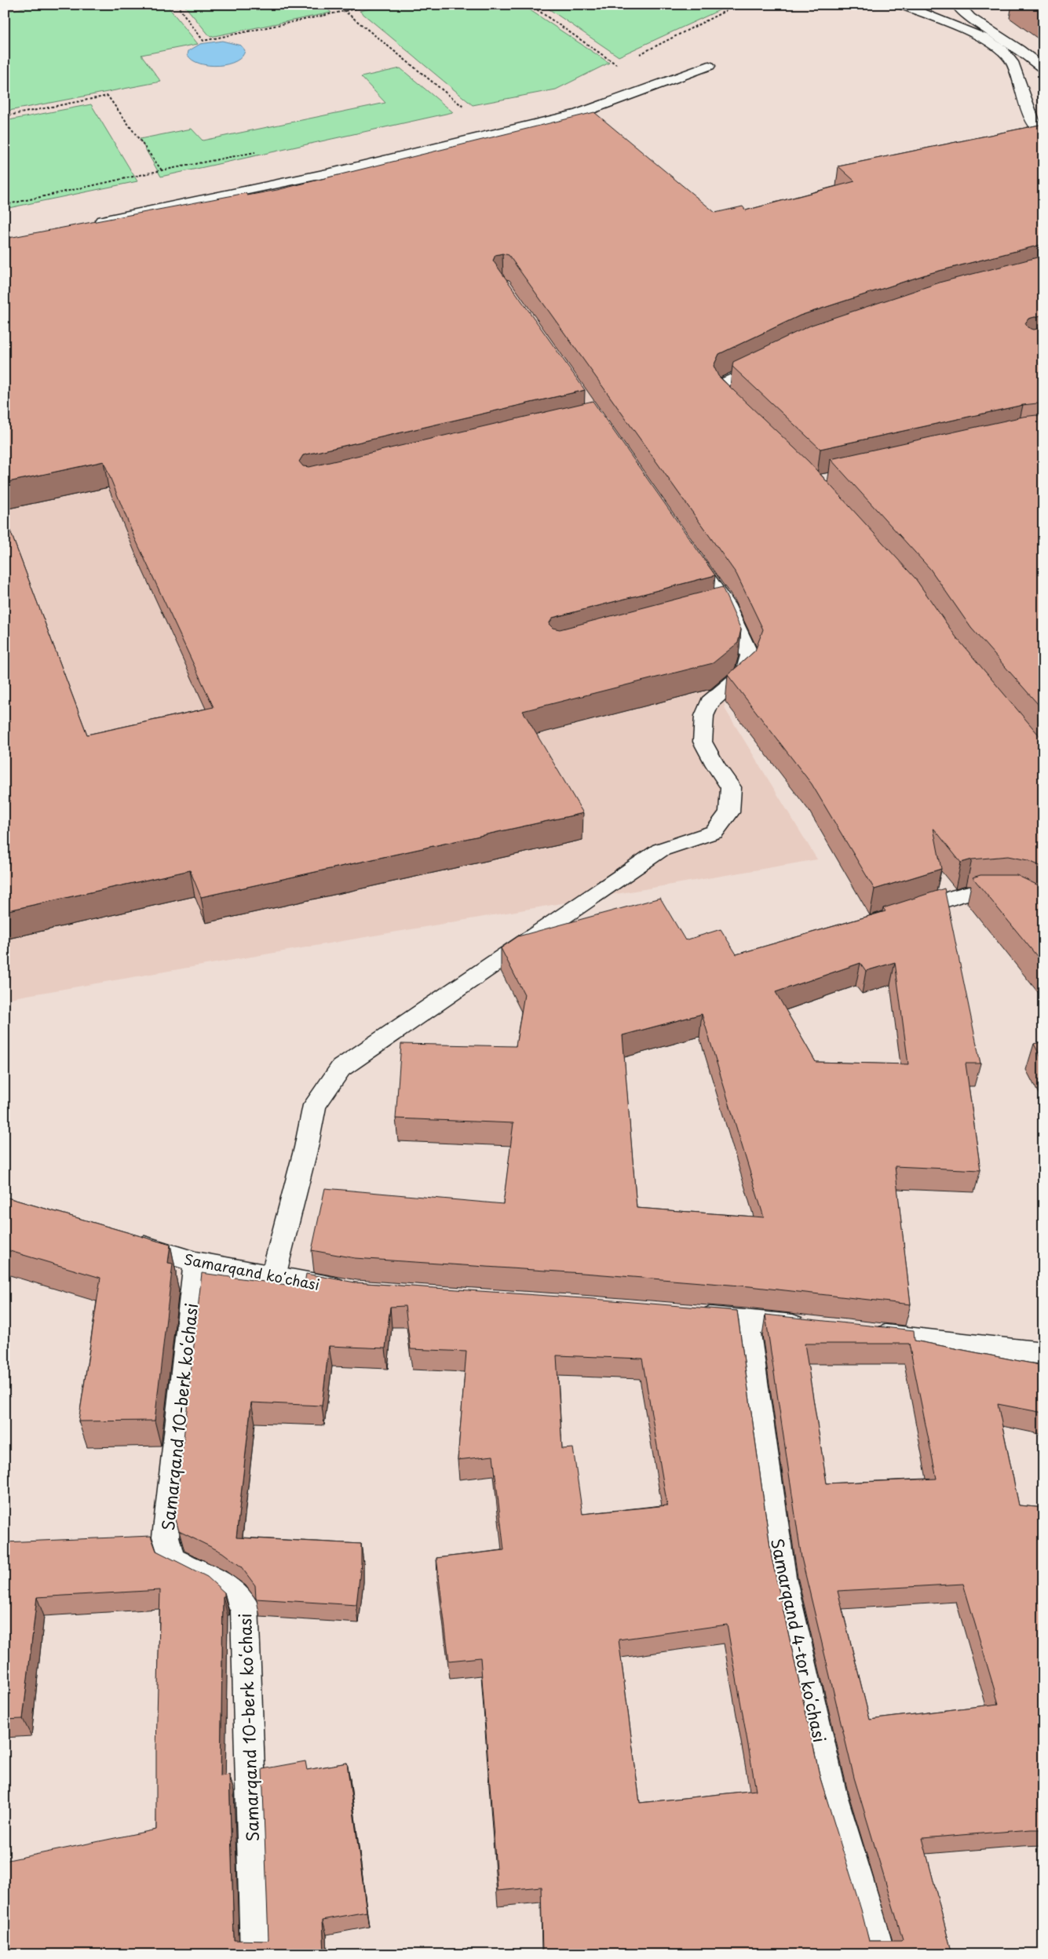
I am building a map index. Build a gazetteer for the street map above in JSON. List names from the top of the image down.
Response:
{
  "streets": {
    "street": ["Samarqand koʻchasi", "Samarqand 10-berk koʻchasi", "Samarqand 4-tor koʻchasi"]
  },
  "crossings": [
    ["Samarqand koʻchasi", "Samarqand 10-berk koʻchasi"]
  ]
}
